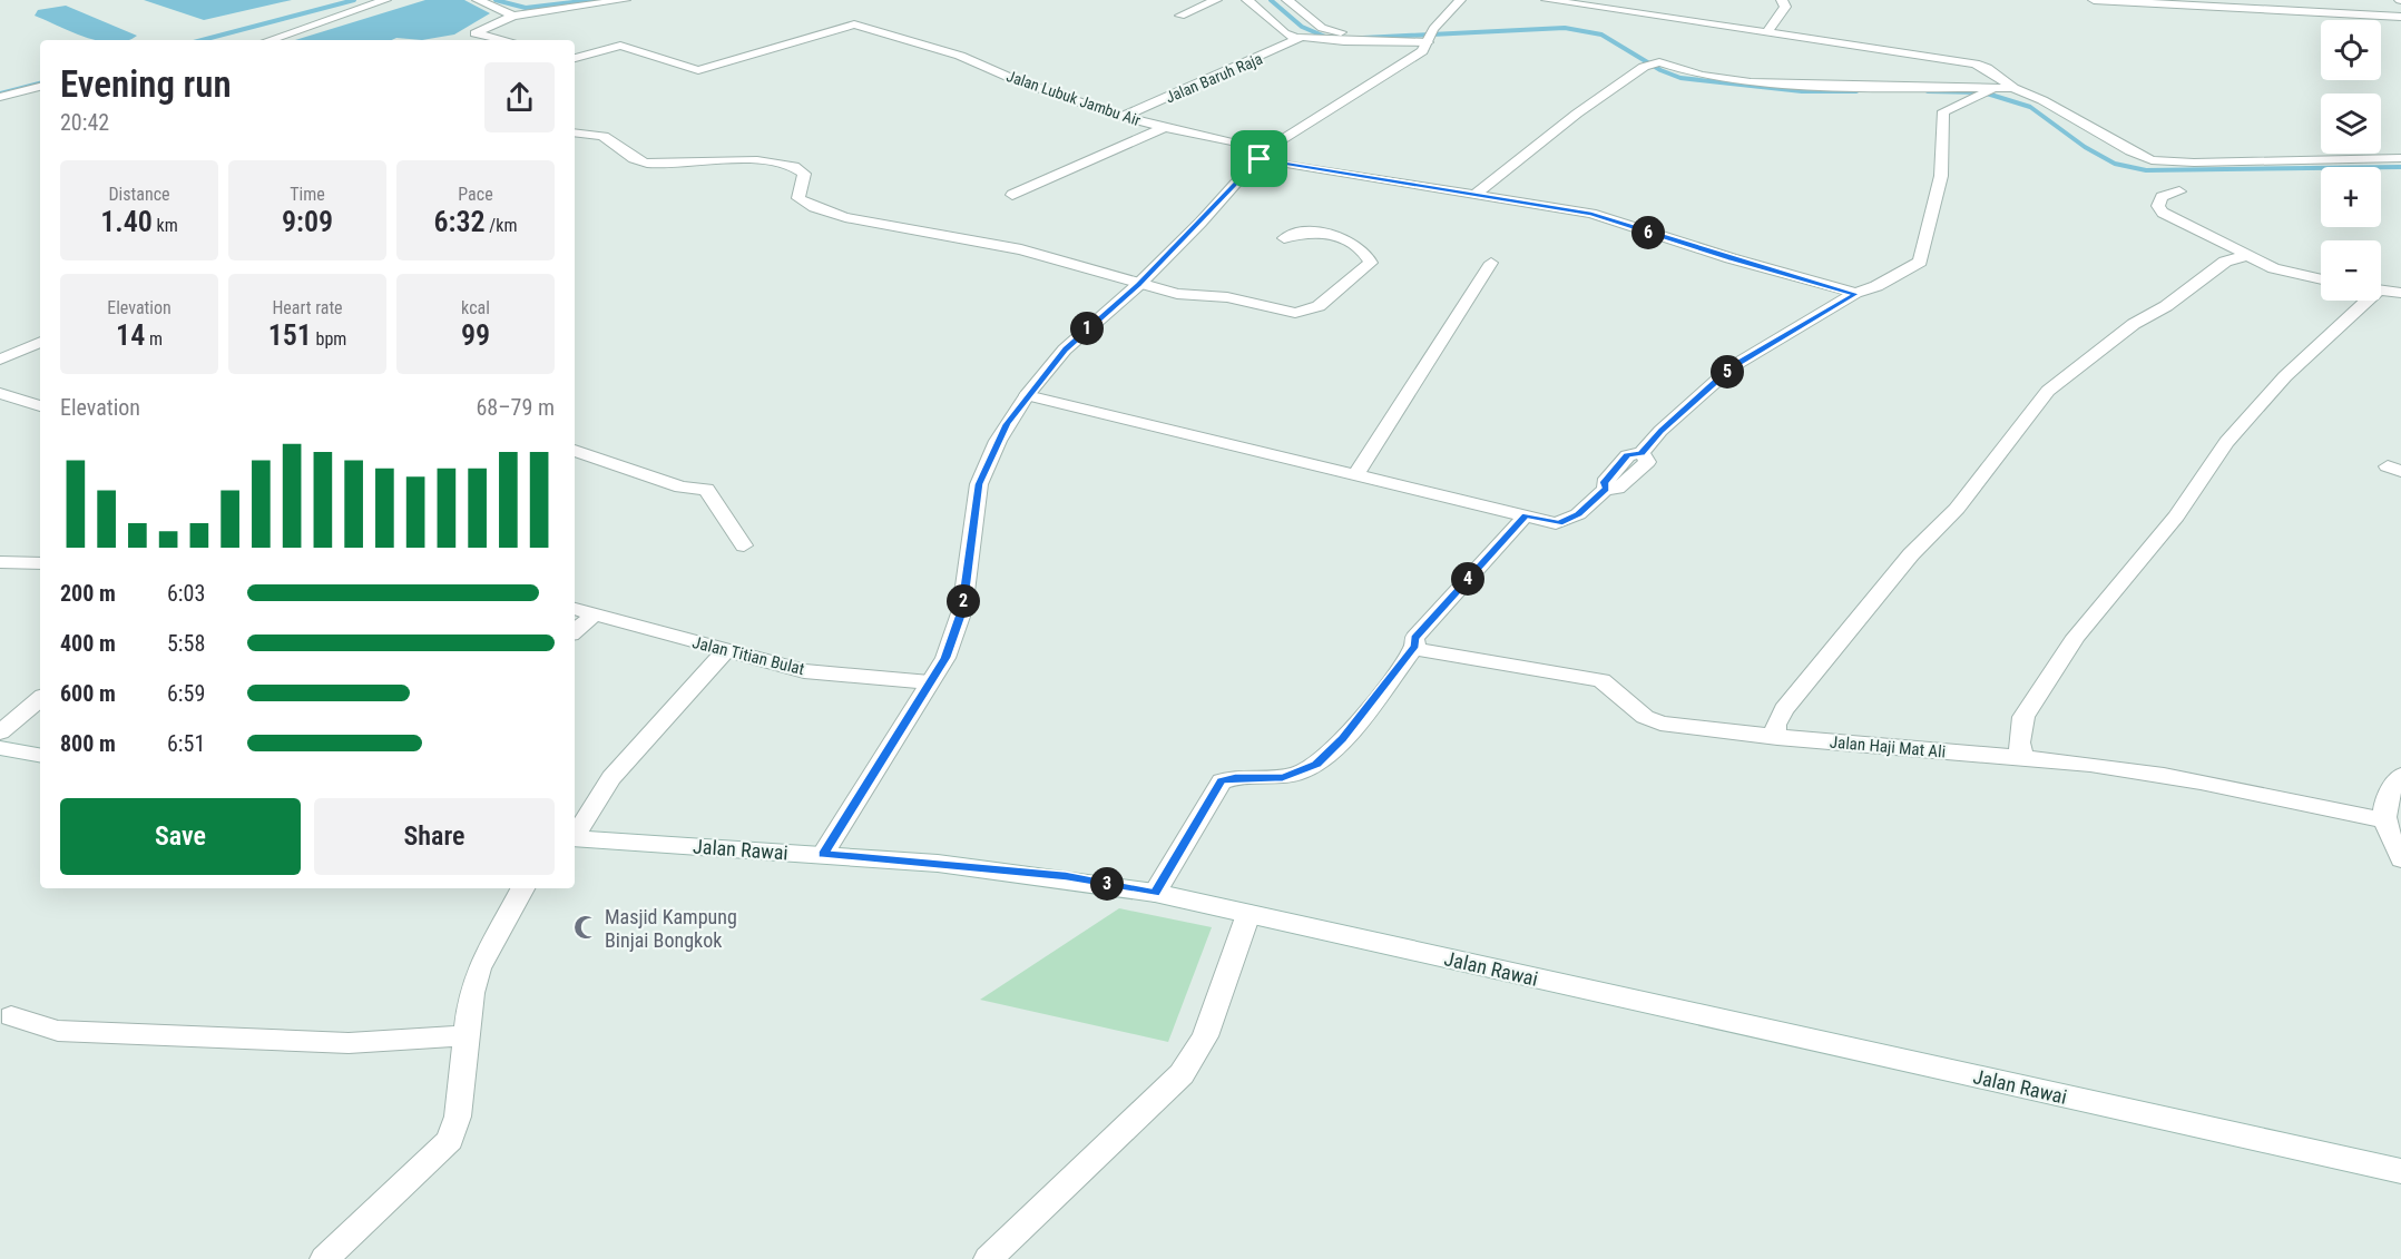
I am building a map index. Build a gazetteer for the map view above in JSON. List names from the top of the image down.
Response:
{
  "streets": {
    "street": [
      "Jalan Baruh Raja",
      "Jalan Lubuk Jambu Air",
      "Jalan Titian Bulat",
      "Jalan Haji Mat Ali",
      "Jalan Rawai"
    ]
  },
  "crossings": [
    ["Jalan Baruh Raja", "Jalan Lubuk Jambu Air"]
  ],
  "places": {
    "mosque": ["Masjid Kampung Binjai Bongkok"]
  },
  "page": {
    "map_buttons": ["+", "−"],
    "heading": ["Evening run", "20:42"],
    "stats": [
      ["Distance", "1.40 km"],
      ["Time", "9:09"],
      ["Pace", "6:32 /km"],
      ["Elevation", "14 m"],
      ["Heart rate", "151 bpm"],
      ["kcal", "99"]
    ],
    "pins": [
      "6",
      "1",
      "5",
      "4",
      "2",
      "3"
    ],
    "chart": ["Elevation", "68–79 m"],
    "list": [
      {
        "name": "200 m",
        "note": "6:03"
      },
      {
        "name": "400 m",
        "note": "5:58"
      },
      {
        "name": "600 m",
        "note": "6:59"
      },
      {
        "name": "800 m",
        "note": "6:51"
      }
    ],
    "buttons": ["Save", "Share"]
  }
}
